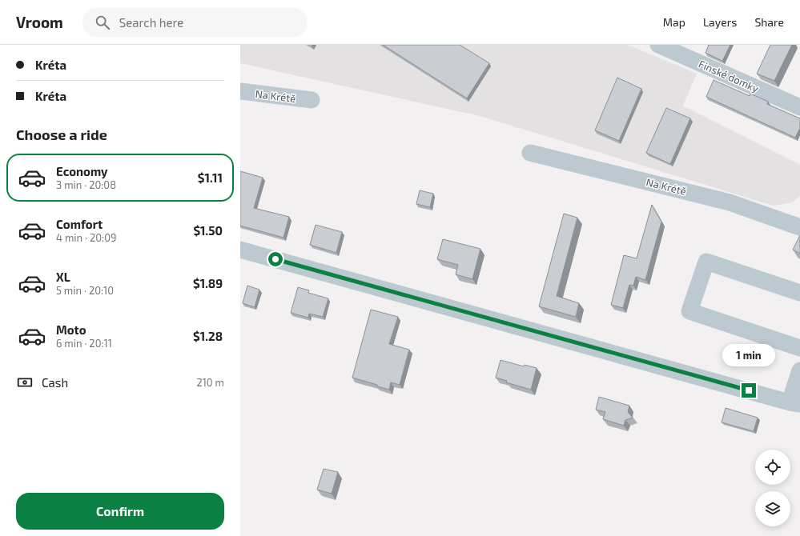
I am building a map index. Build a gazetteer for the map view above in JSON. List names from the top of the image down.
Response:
{
  "streets": {
    "street": ["Finské domky", "Na Krétě"]
  },
  "page": {
    "header": "Vroom",
    "search": "Search here",
    "nav": ["Map", "Layers", "Share"],
    "banner": ["Kréta", "Kréta"],
    "heading": "Choose a ride",
    "list": [
      {
        "name": "Economy",
        "note": "3 min · 20:08",
        "value": "$1.11"
      },
      {
        "name": "Comfort",
        "note": "4 min · 20:09",
        "value": "$1.50"
      },
      {
        "name": "XL",
        "note": "5 min · 20:10",
        "value": "$1.89"
      },
      {
        "name": "Moto",
        "note": "6 min · 20:11",
        "value": "$1.28"
      }
    ],
    "bubble": "1 min",
    "pay": ["Cash", "210 m"],
    "buttons": "Confirm"
  }
}
